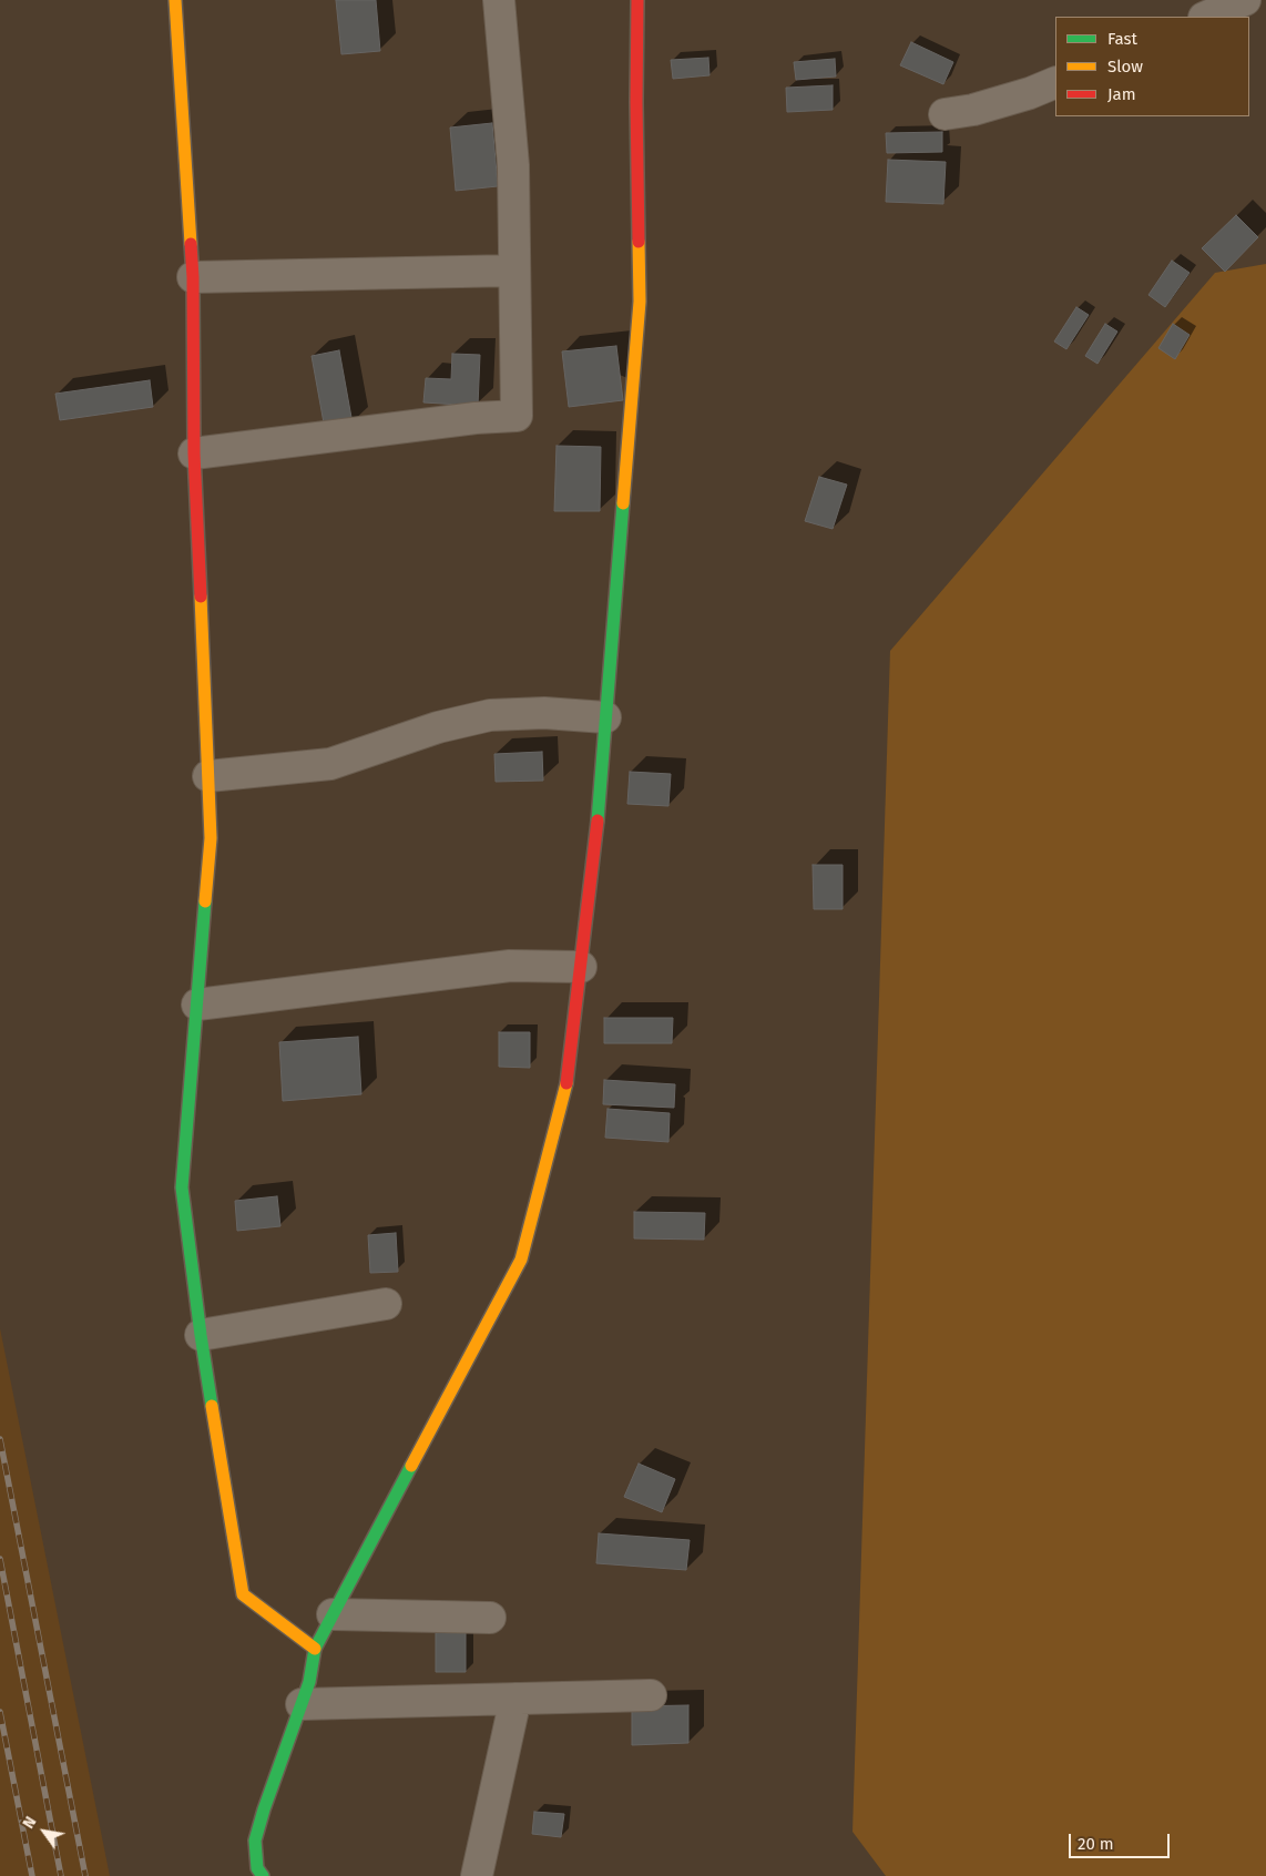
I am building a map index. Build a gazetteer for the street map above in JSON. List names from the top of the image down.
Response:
{
  "legend": ["Fast", "Slow", "Jam"],
  "scale_bar": "20 m",
  "north": "top left"
}
